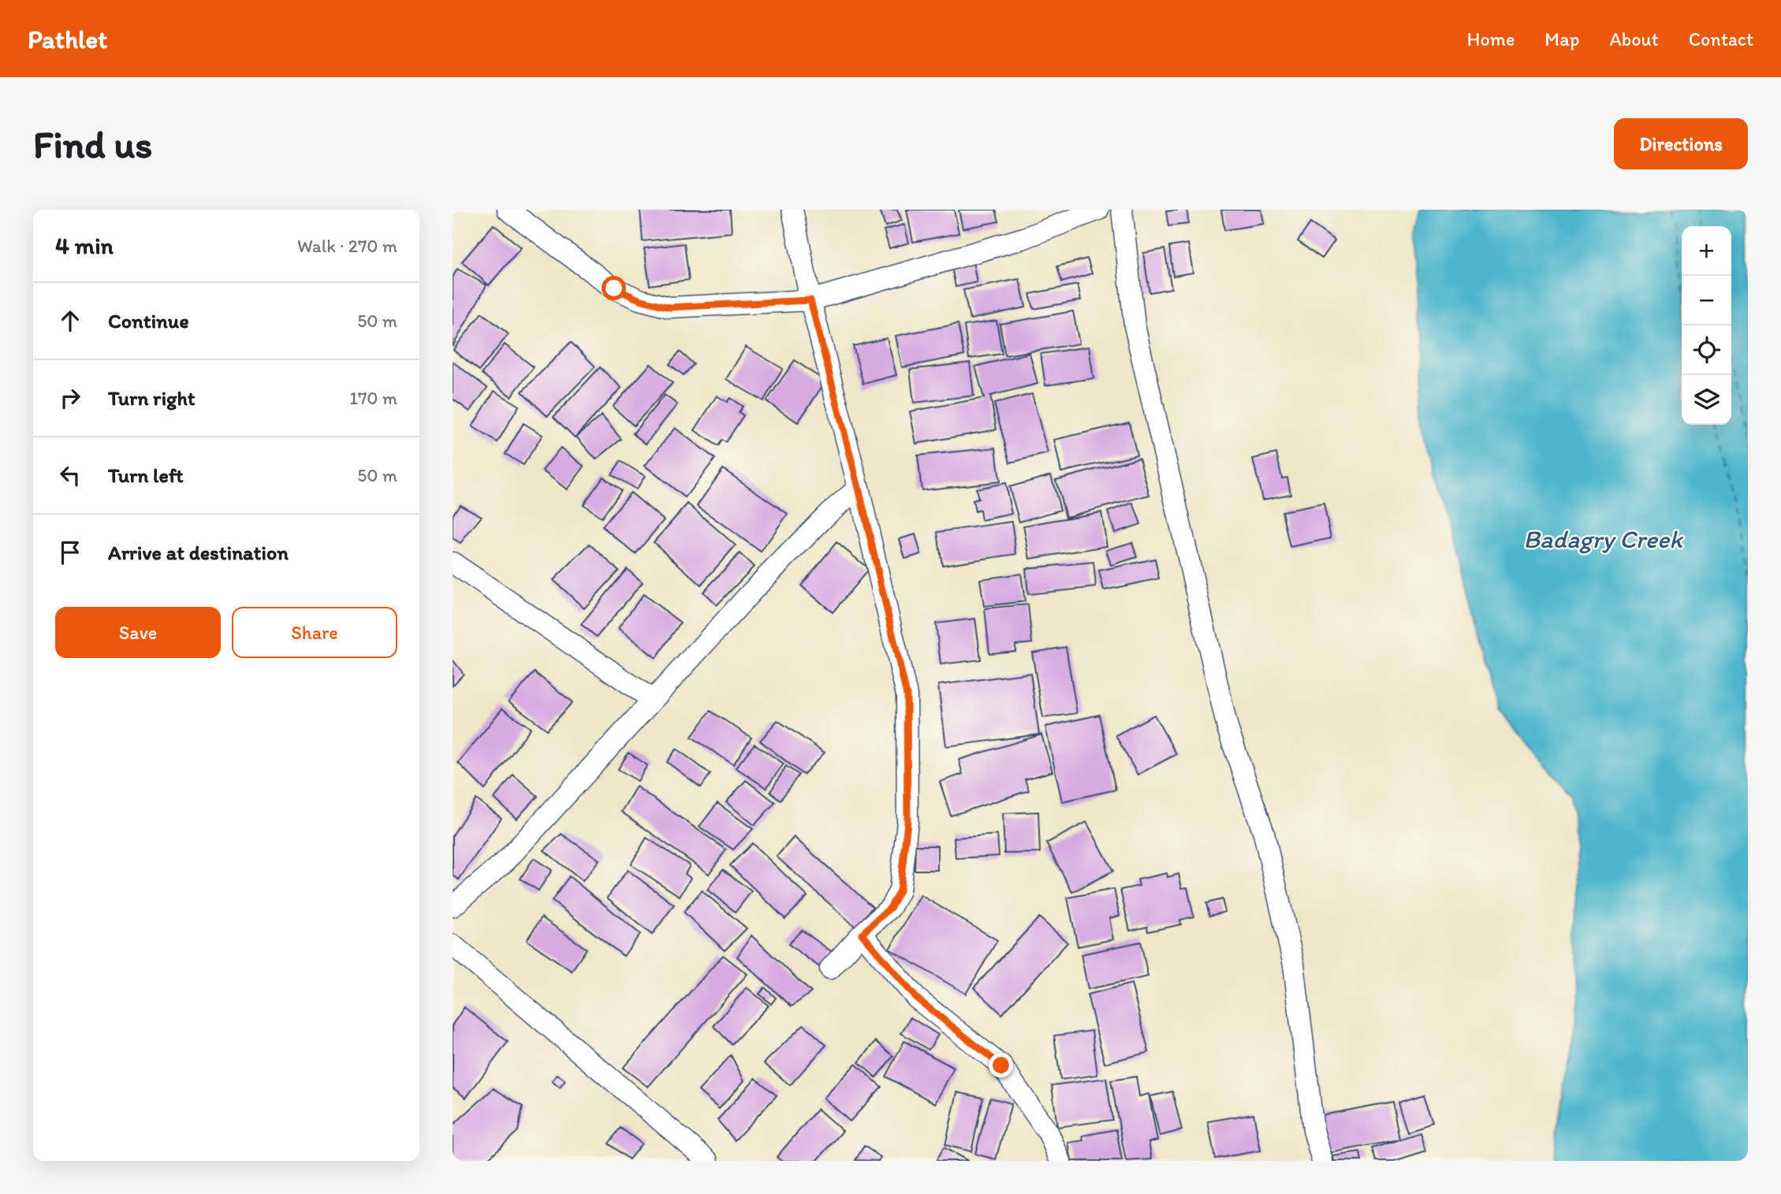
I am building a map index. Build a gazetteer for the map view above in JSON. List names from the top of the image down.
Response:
{
  "water": ["Badagry Creek"],
  "page": {
    "header": "Pathlet",
    "nav": [
      "Home",
      "Map",
      "About",
      "Contact"
    ],
    "buttons": [
      "Directions",
      ["Save", "Share"]
    ],
    "title": "Find us",
    "heading": ["4 min", "Walk · 270 m"],
    "map_buttons": ["+", "−"],
    "list": [
      ["Continue", "50 m"],
      ["Turn right", "170 m"],
      ["Turn left", "50 m"],
      "Arrive at destination"
    ]
  }
}
